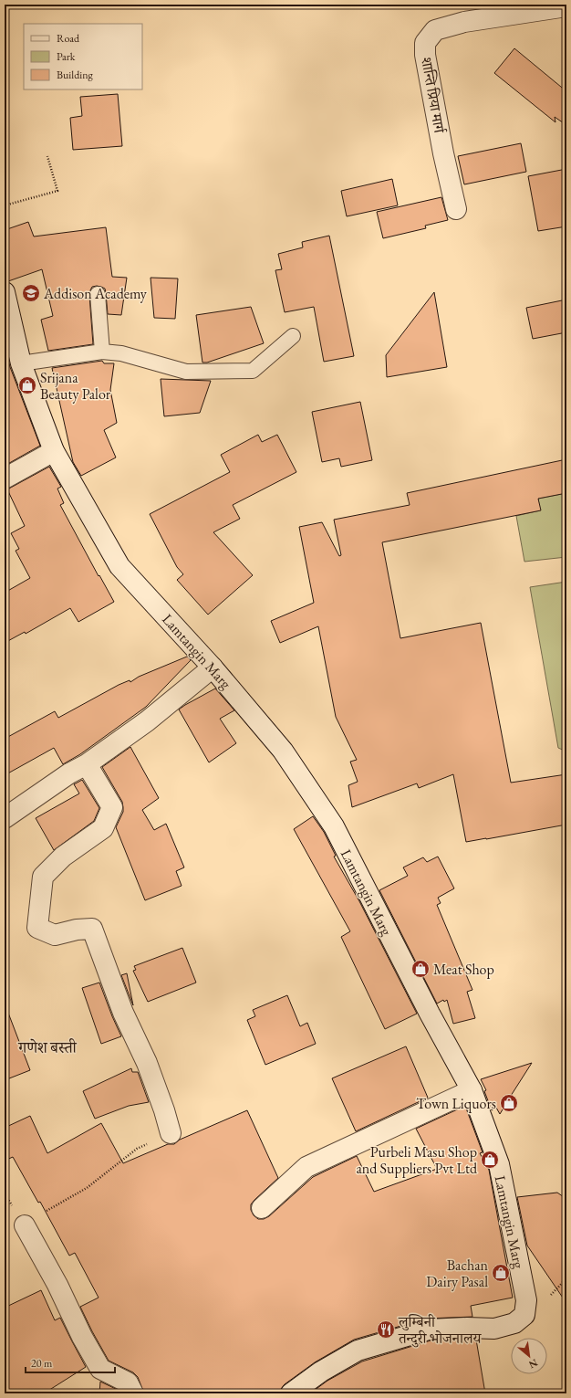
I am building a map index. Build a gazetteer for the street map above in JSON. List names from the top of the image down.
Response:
{
  "streets": {
    "street": ["शान्ति प्रिया मार्ग", "Lamtangin Marg"]
  },
  "districts": ["गणेश बस्ती"],
  "places": {
    "school or university": ["Addison Academy"],
    "shop": [
      "Srijana Beauty Palor",
      "Meat Shop",
      "Town Liquors",
      "Purbeli Masu Shop and Suppliers Pvt Ltd",
      "Bachan Dairy Pasal"
    ],
    "restaurant": ["लुम्बिनी तन्दुरी भोजनालय"]
  },
  "legend": ["Road", "Park", "Building"],
  "scale_bar": "20 m",
  "north": "bottom right"
}
